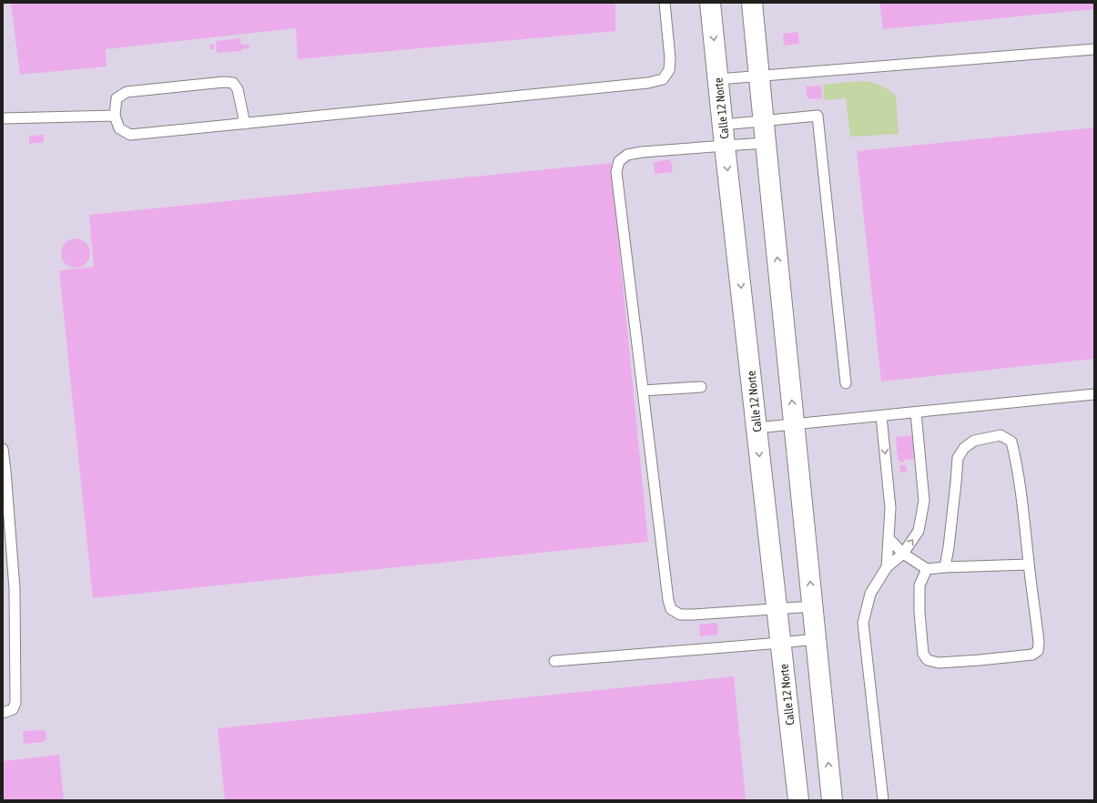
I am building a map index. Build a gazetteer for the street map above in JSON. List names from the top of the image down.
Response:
{
  "streets": {
    "main road": ["Calle 12 Norte"]
  }
}
